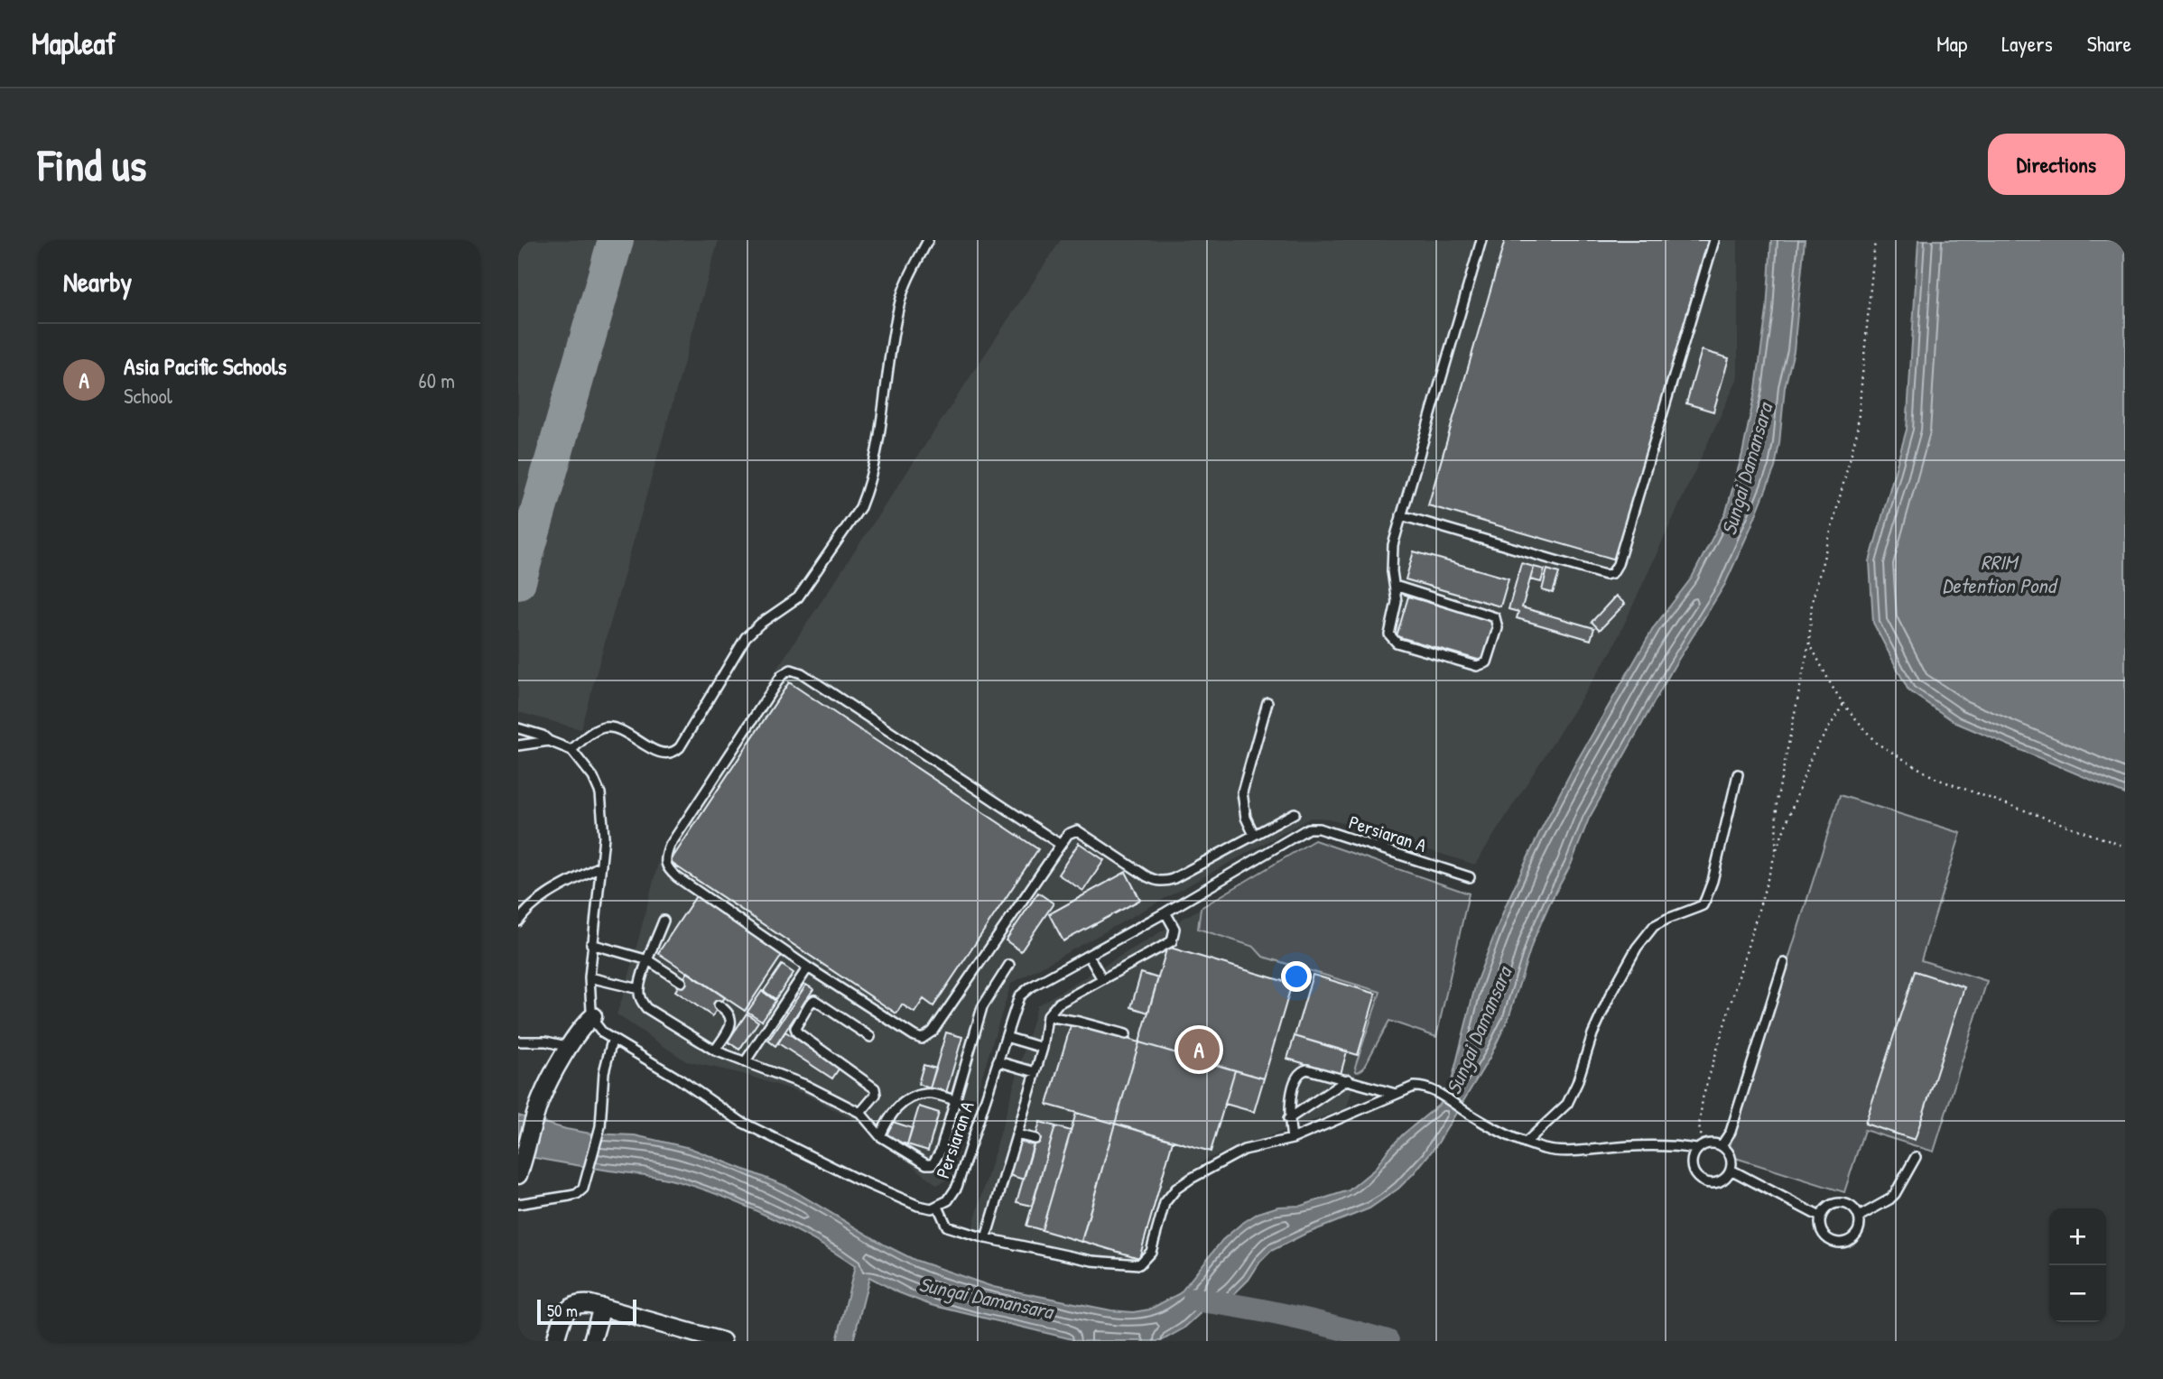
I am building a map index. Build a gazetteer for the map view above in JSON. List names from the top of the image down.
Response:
{
  "streets": {
    "lane": ["Persiaran A"]
  },
  "water": ["Sungai Damansara", "RRIM Detention Pond"],
  "scale_bar": "50 m",
  "page": {
    "header": "Mapleaf",
    "nav": ["Map", "Layers", "Share"],
    "buttons": "Directions",
    "title": "Find us",
    "heading": "Nearby",
    "list": [
      {
        "mark": "A",
        "name": "Asia Pacific Schools",
        "note": "School",
        "value": "60 m"
      }
    ],
    "pins": "A",
    "map_buttons": ["+", "−"],
    "scale": "50 m"
  }
}
